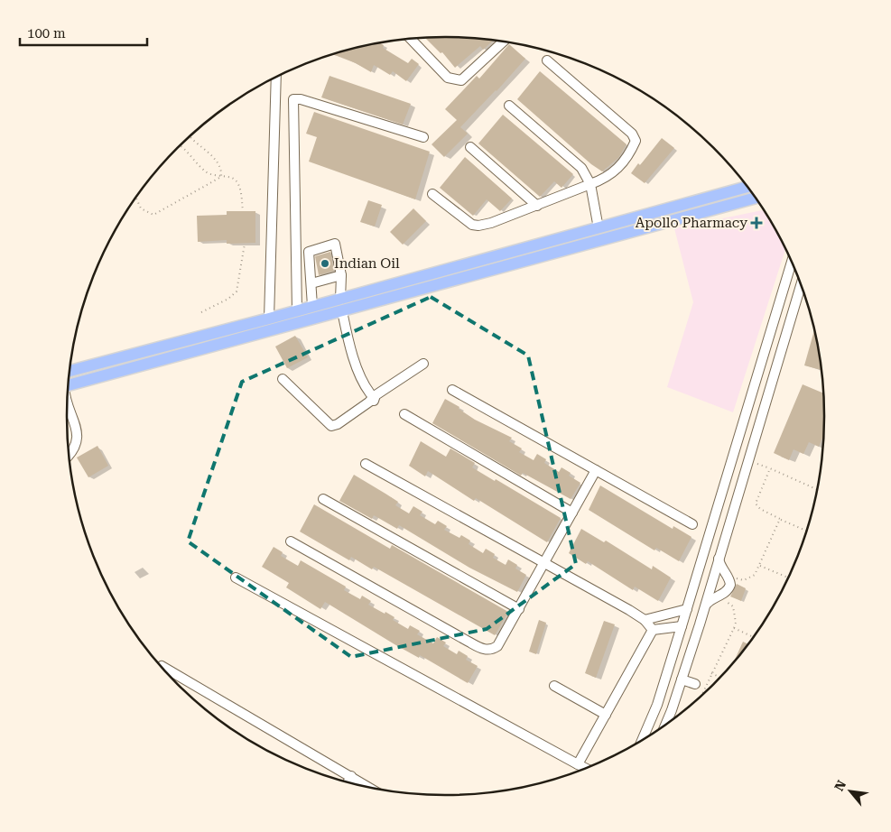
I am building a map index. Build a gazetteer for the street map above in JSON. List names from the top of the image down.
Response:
{
  "places": {
    "health": ["Apollo Pharmacy"],
    "other": ["Indian Oil"]
  },
  "scale_bar": "100 m",
  "north": "top left"
}
